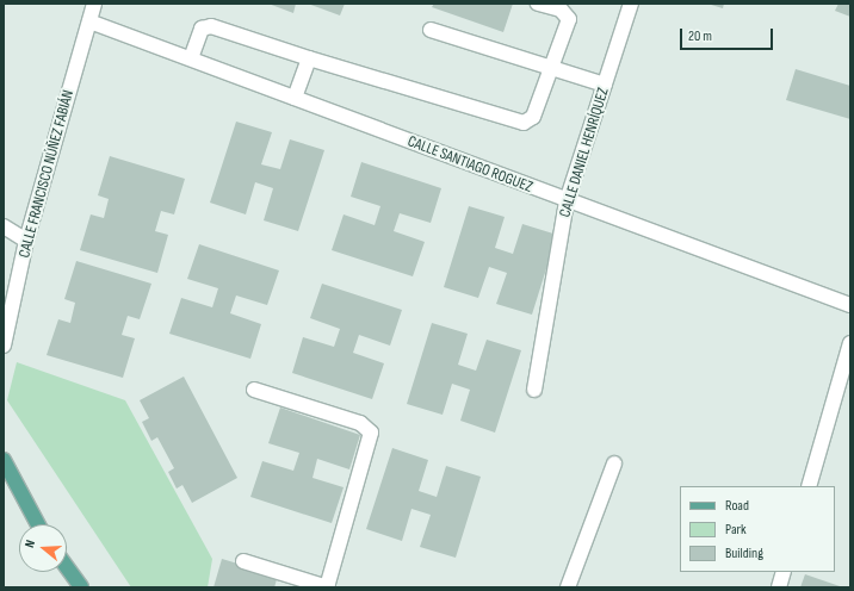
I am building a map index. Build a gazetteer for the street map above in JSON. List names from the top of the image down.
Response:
{
  "streets": {
    "street": ["CALLE DANIEL HENRÍQUEZ", "CALLE SANTIAGO ROGUEZ", "CALLE FRANCISCO NÚÑEZ FABIÁN"]
  },
  "crossings": [
    ["CALLE DANIEL HENRÍQUEZ", "CALLE SANTIAGO ROGUEZ"],
    ["CALLE SANTIAGO ROGUEZ", "CALLE FRANCISCO NÚÑEZ FABIÁN"]
  ],
  "legend": ["Road", "Park", "Building"],
  "scale_bar": "20 m",
  "north": "left"
}
